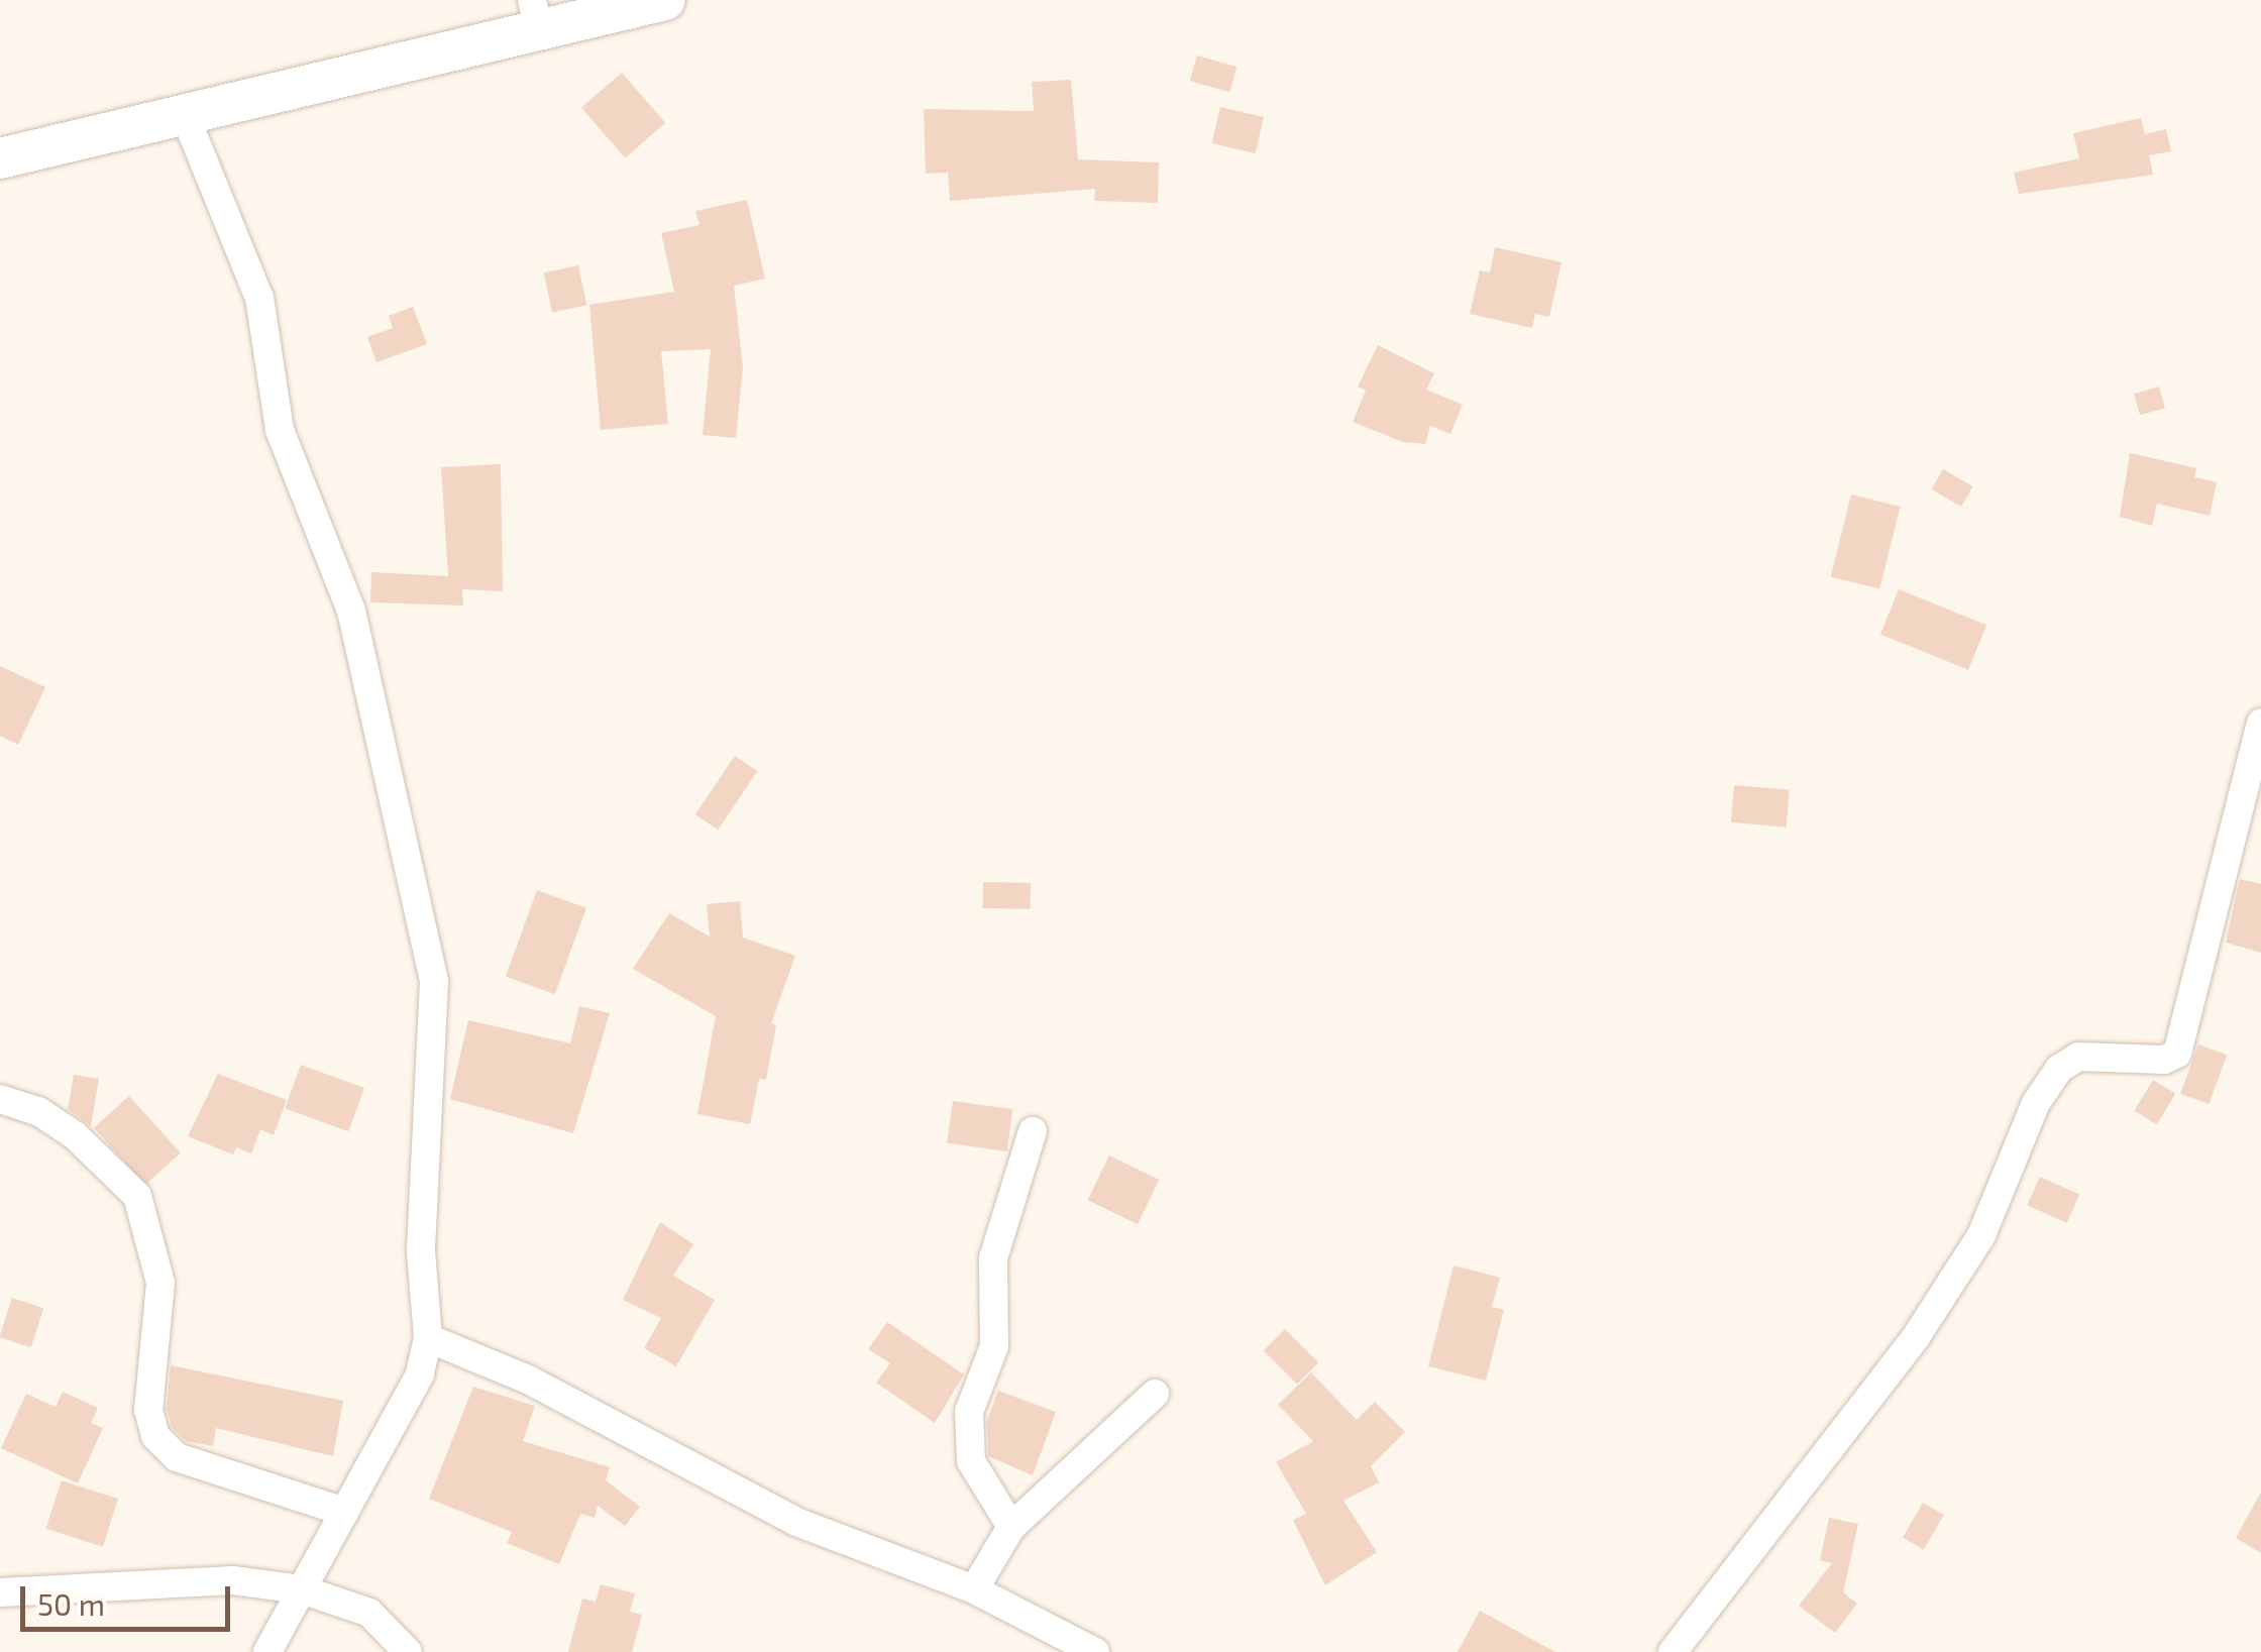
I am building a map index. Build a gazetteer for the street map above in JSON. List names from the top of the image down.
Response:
{
  "scale_bar": "50 m"
}
